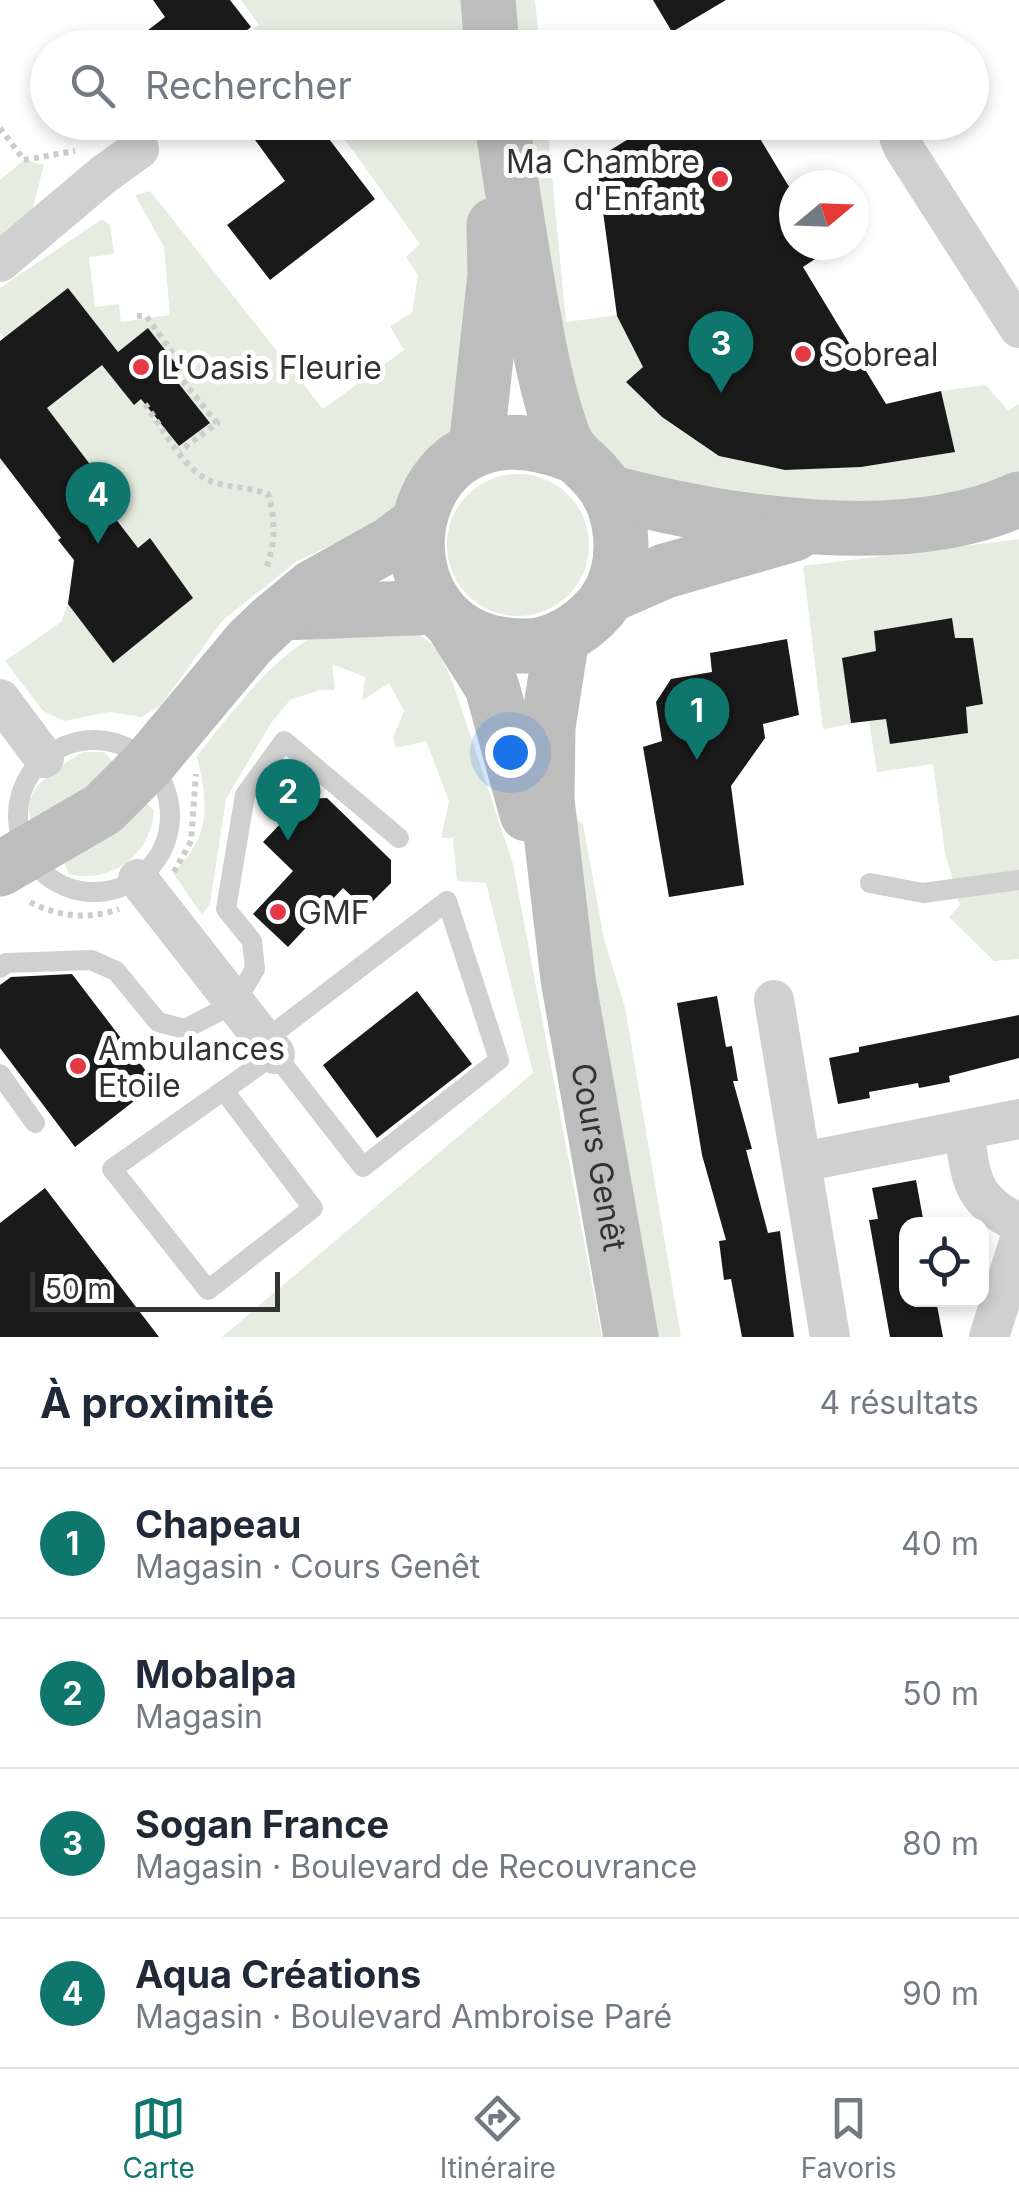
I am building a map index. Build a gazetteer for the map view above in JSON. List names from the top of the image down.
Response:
{
  "streets": {
    "main road": ["Cours Genêt"]
  },
  "places": [
    "Ma Chambre d'Enfant",
    "Sobreal",
    "L'Oasis Fleurie",
    "GMF",
    "Ambulances Etoile"
  ],
  "scale_bar": "50 m",
  "north": "right",
  "page": {
    "search": "Rechercher",
    "pins": [
      "3",
      "4",
      "1",
      "2"
    ],
    "scale": "50 m",
    "heading": ["À proximité", "4 résultats"],
    "list": [
      {
        "mark": "1",
        "name": "Chapeau",
        "note": "Magasin · Cours Genêt",
        "value": "40 m"
      },
      {
        "mark": "2",
        "name": "Mobalpa",
        "note": "Magasin",
        "value": "50 m"
      },
      {
        "mark": "3",
        "name": "Sogan France",
        "note": "Magasin · Boulevard de Recouvrance",
        "value": "80 m"
      },
      {
        "mark": "4",
        "name": "Aqua Créations",
        "note": "Magasin · Boulevard Ambroise Paré",
        "value": "90 m"
      }
    ],
    "nav": ["Carte", "Itinéraire", "Favoris"]
  }
}
